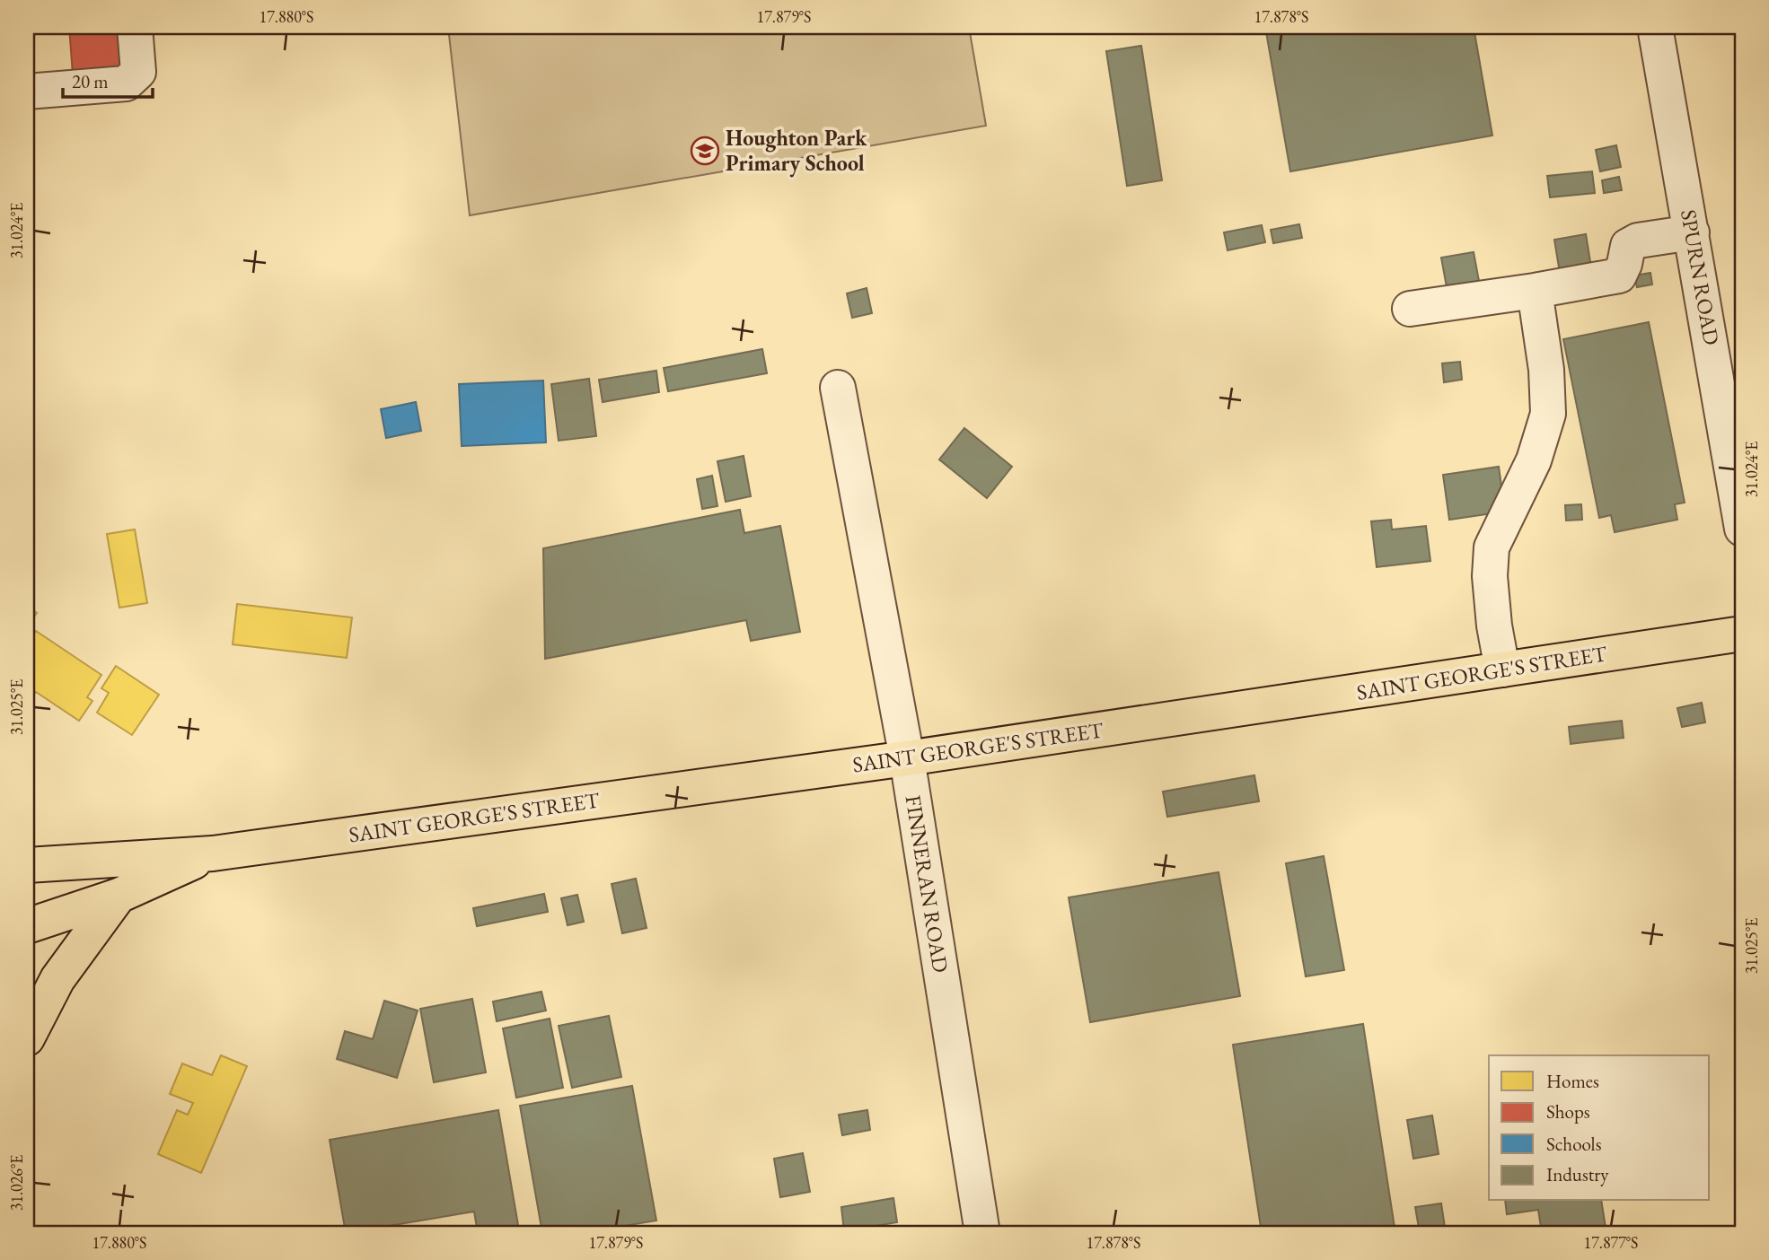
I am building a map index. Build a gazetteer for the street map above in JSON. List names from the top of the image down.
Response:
{
  "streets": {
    "main road": ["SAINT GEORGE'S STREET"],
    "street": ["SPURN ROAD", "FINNERAN ROAD"]
  },
  "crossings": [
    ["SAINT GEORGE'S STREET", "FINNERAN ROAD"]
  ],
  "places": {
    "school or university": ["Houghton Park Primary School"]
  },
  "legend": [
    "Homes",
    "Shops",
    "Schools",
    "Industry"
  ],
  "scale_bar": "20 m",
  "coordinates": [
    "17.880°S",
    "17.879°S",
    "17.878°S",
    "31.024°E",
    "31.025°E",
    "31.026°E",
    "17.877°S"
  ]
}
